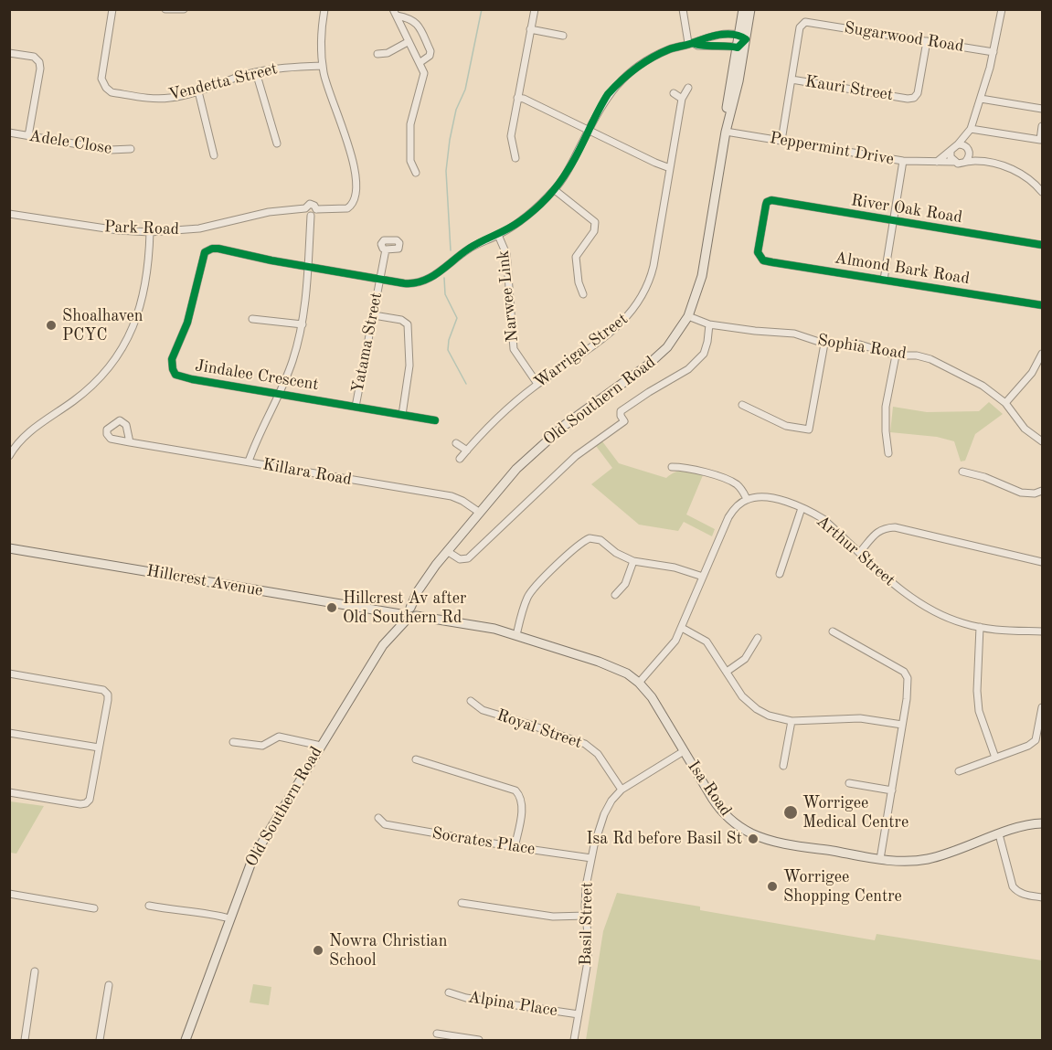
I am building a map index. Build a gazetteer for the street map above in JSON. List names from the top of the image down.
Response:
{
  "streets": {
    "main road": ["Old Southern Road", "Hillcrest Avenue", "Isa Road"],
    "street": [
      "Sugarwood Road",
      "Vendetta Street",
      "Kauri Street",
      "Adele Close",
      "Peppermint Drive",
      "River Oak Road",
      "Park Road",
      "Almond Bark Road",
      "Narwee Link",
      "Yatama Street",
      "Sophia Road",
      "Warrigal Street",
      "Jindalee Crescent",
      "Killara Road",
      "Arthur Street",
      "Royal Street",
      "Socrates Place",
      "Basil Street",
      "Alpina Place"
    ]
  },
  "crossings": [
    ["Sugarwood Road", "Kauri Street"],
    ["Sugarwood Road", "Peppermint Drive"],
    ["Peppermint Drive", "Old Southern Road"],
    ["River Oak Road", "Almond Bark Road"],
    ["Narwee Link", "Warrigal Street"],
    ["Yatama Street", "Jindalee Crescent"],
    ["Sophia Road", "Old Southern Road"],
    ["Old Southern Road", "Killara Road"],
    ["Old Southern Road", "Hillcrest Avenue"],
    ["Old Southern Road", "Isa Road"],
    ["Hillcrest Avenue", "Isa Road"],
    ["Royal Street", "Basil Street"],
    ["Isa Road", "Basil Street"],
    ["Socrates Place", "Basil Street"],
    ["Basil Street", "Alpina Place"]
  ],
  "places": [
    "Shoalhaven PCYC",
    "Hillcrest Av after Old Southern Rd",
    "Worrigee Medical Centre",
    "Isa Rd before Basil St",
    "Worrigee Shopping Centre",
    "Nowra Christian School"
  ]
}
